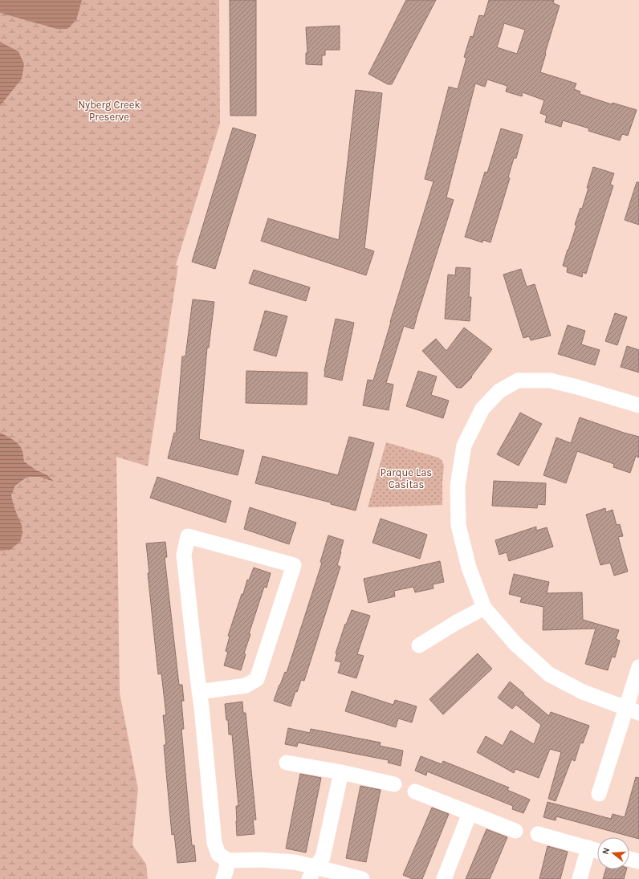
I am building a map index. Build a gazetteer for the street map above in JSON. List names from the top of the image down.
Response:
{
  "parks": ["Nyberg Creek Preserve", "Parque Las Casitas"],
  "north": "left"
}
